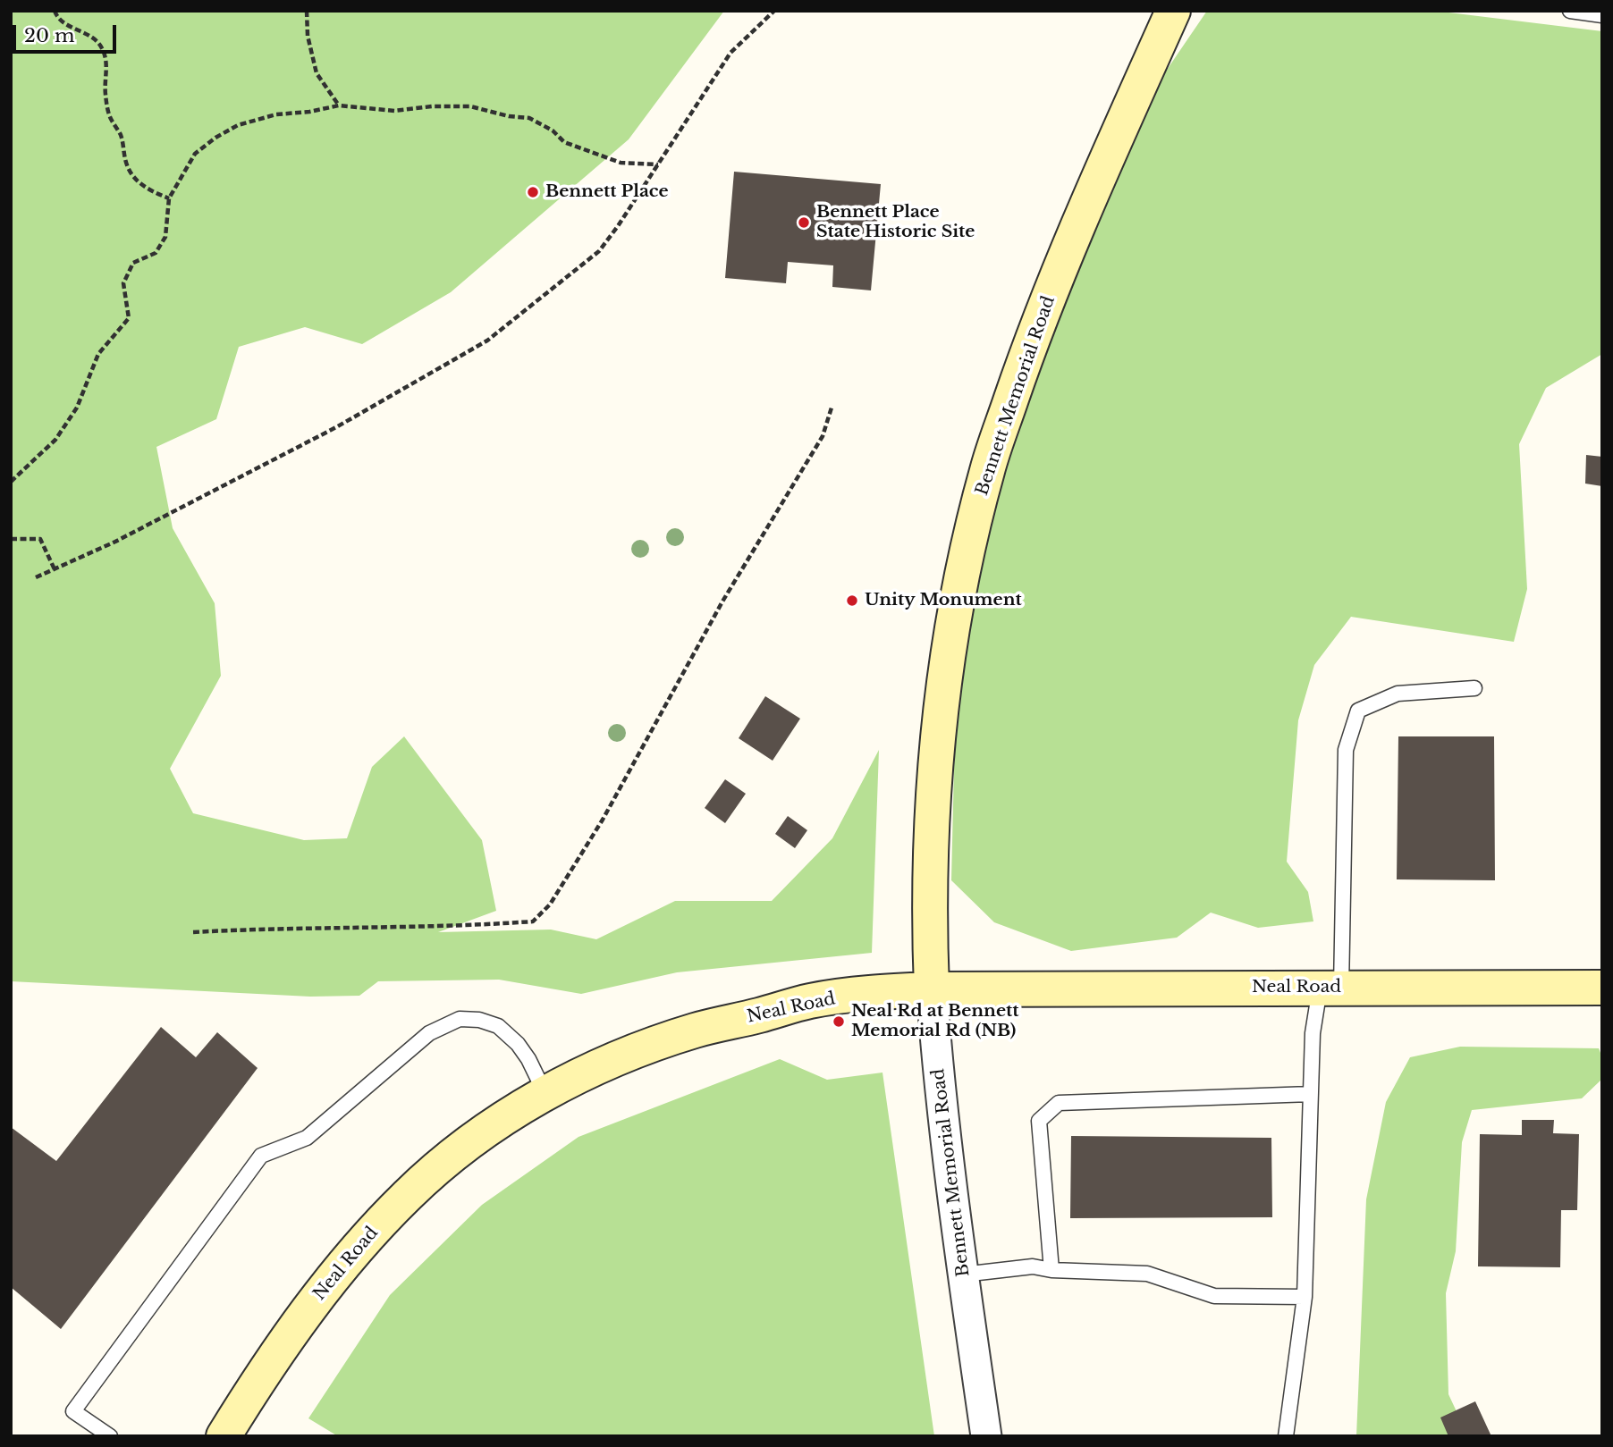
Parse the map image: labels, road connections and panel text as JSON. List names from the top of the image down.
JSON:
{
  "streets": {
    "street": ["Bennett Memorial Road", "Neal Road"]
  },
  "crossings": [
    ["Bennett Memorial Road", "Neal Road"]
  ],
  "places": [
    "Bennett Place",
    "Bennett Place State Historic Site",
    "Unity Monument",
    "Neal Rd at Bennett Memorial Rd (NB)"
  ],
  "scale_bar": "20 m"
}
